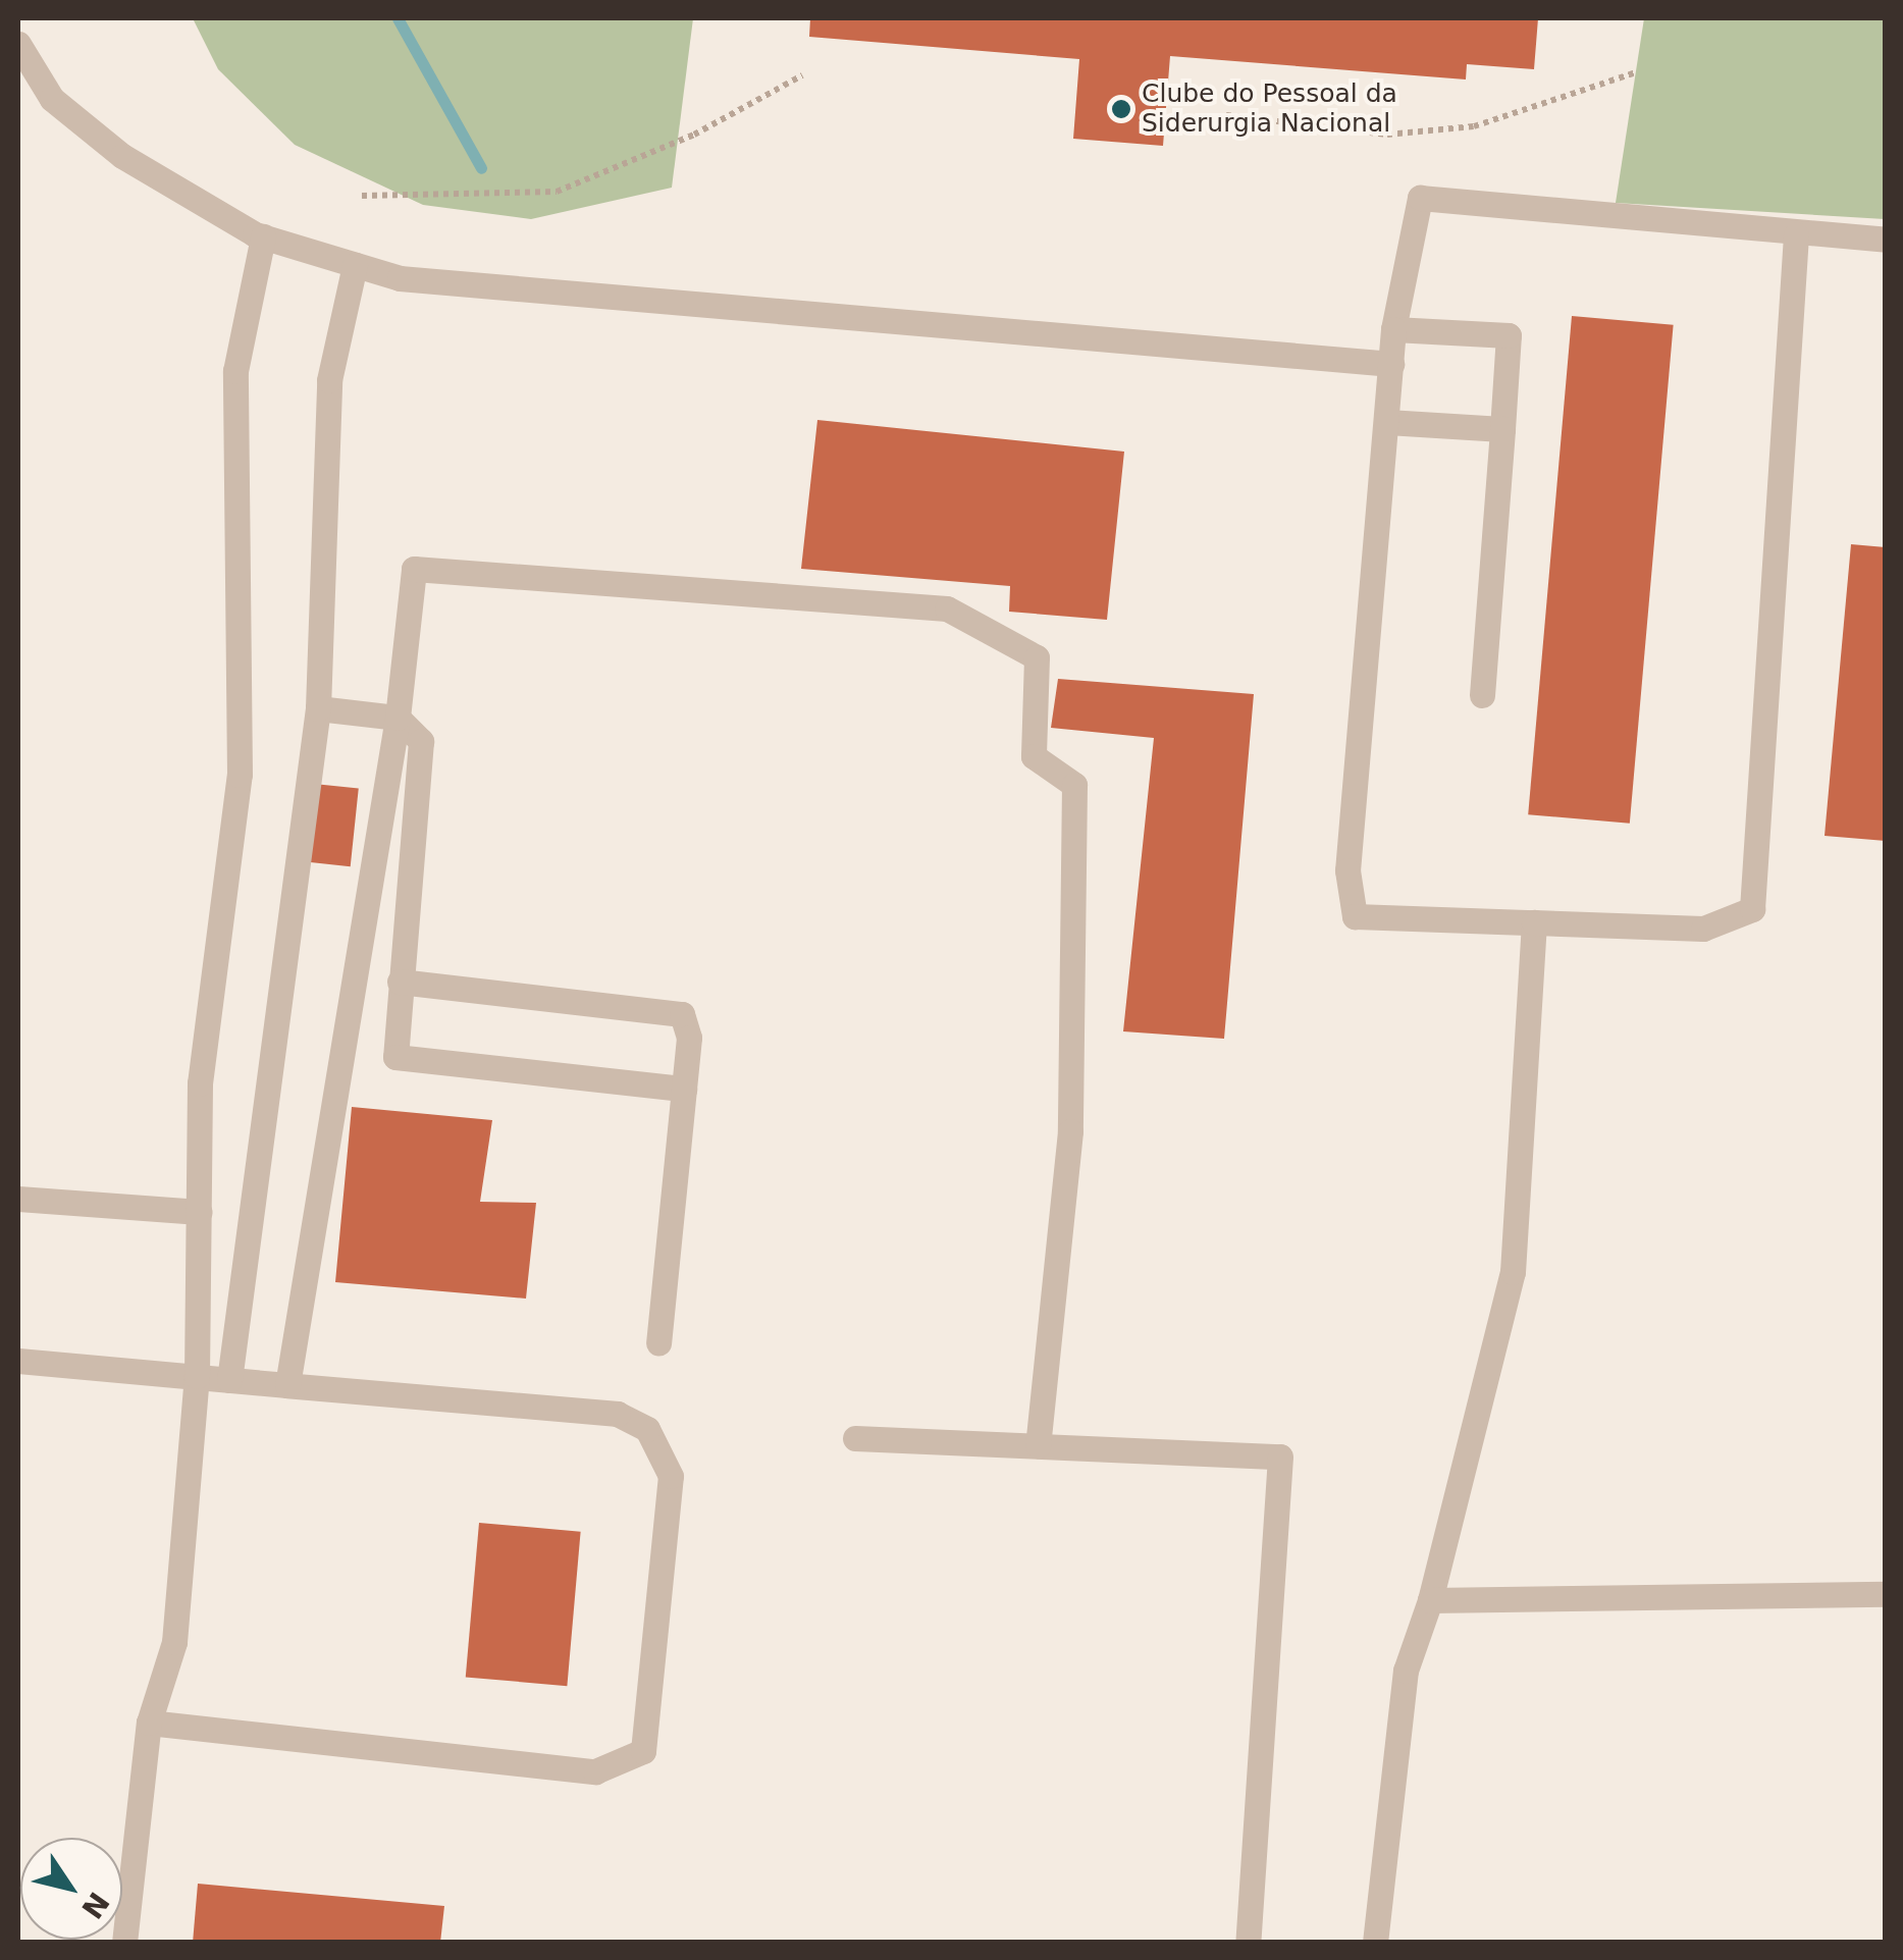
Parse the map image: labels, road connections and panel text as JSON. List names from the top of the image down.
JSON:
{
  "places": ["Clube do Pessoal da Siderurgia Nacional"],
  "north": "bottom right"
}
